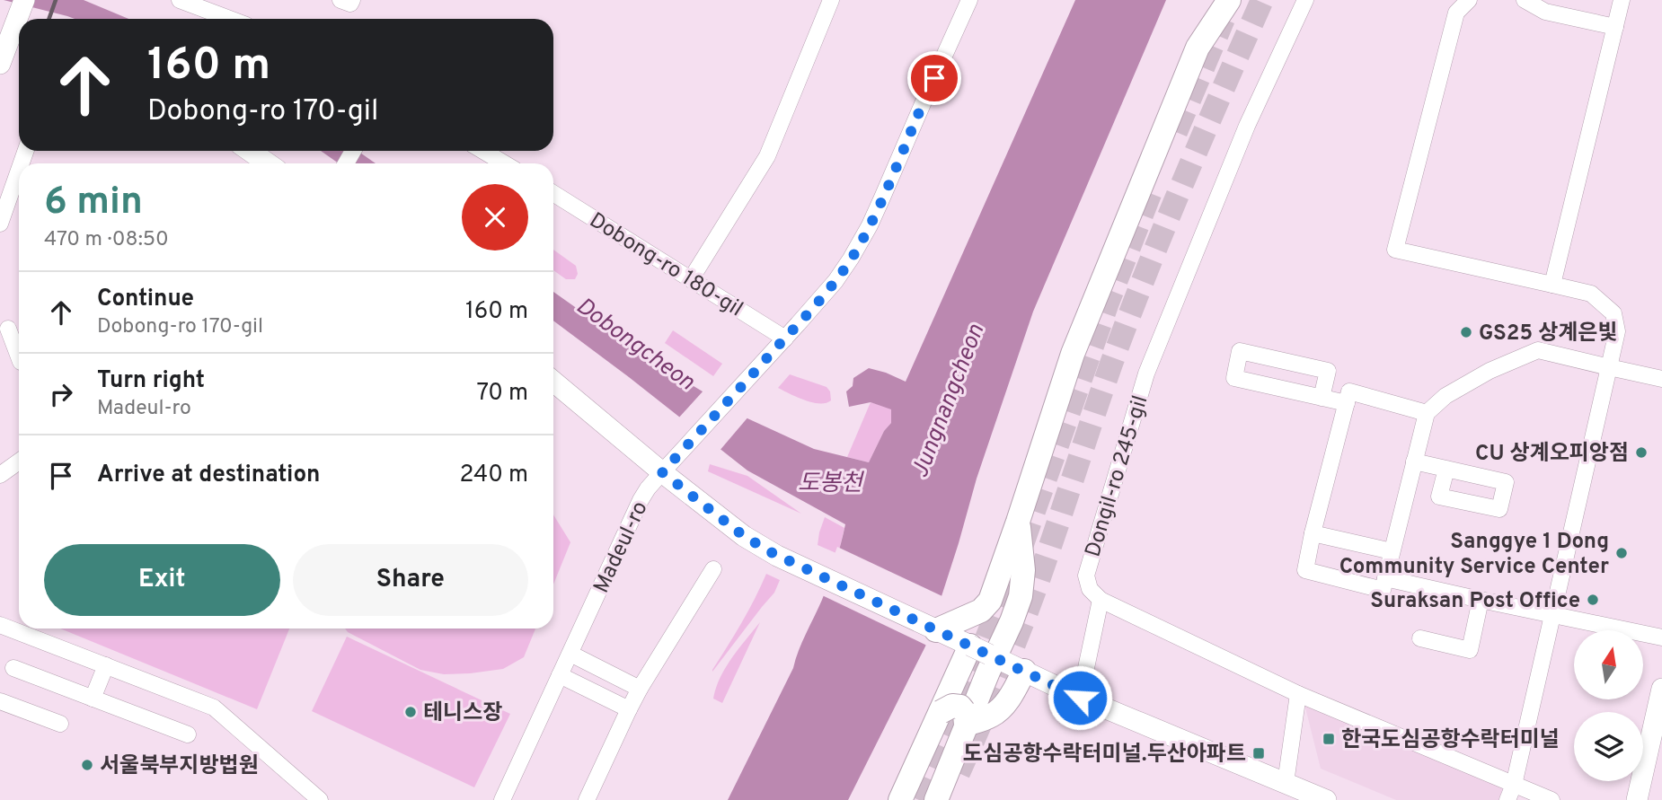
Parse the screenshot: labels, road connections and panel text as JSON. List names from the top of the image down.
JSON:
{
  "streets": {
    "street": ["Dobong-ro 180-gil", "Dongil-ro 245-gil", "Madeul-ro"]
  },
  "crossings": [
    ["Dobong-ro 180-gil", "Madeul-ro"]
  ],
  "water": ["Dobongcheon", "Jungnangcheon", "도봉천"],
  "places": {
    "other": [
      "GS25 상계은빛",
      "CU 상계오피앙점",
      "Sanggye 1 Dong Community Service Center",
      "Suraksan Post Office",
      "테니스장",
      "서울북부지방법원"
    ],
    "transit": ["한국도심공항수락터미널", "도심공항수락터미널.두산아파트"]
  },
  "north": "top",
  "page": {
    "turn": ["160 m", "Dobong-ro 170-gil"],
    "heading": ["6 min", "470 m · 08:50"],
    "list": [
      {
        "name": "Continue",
        "note": "Dobong-ro 170-gil",
        "value": "160 m"
      },
      {
        "name": "Turn right",
        "note": "Madeul-ro",
        "value": "70 m"
      },
      {
        "name": "Arrive at destination",
        "value": "240 m"
      }
    ],
    "buttons": ["Exit", "Share"]
  }
}
